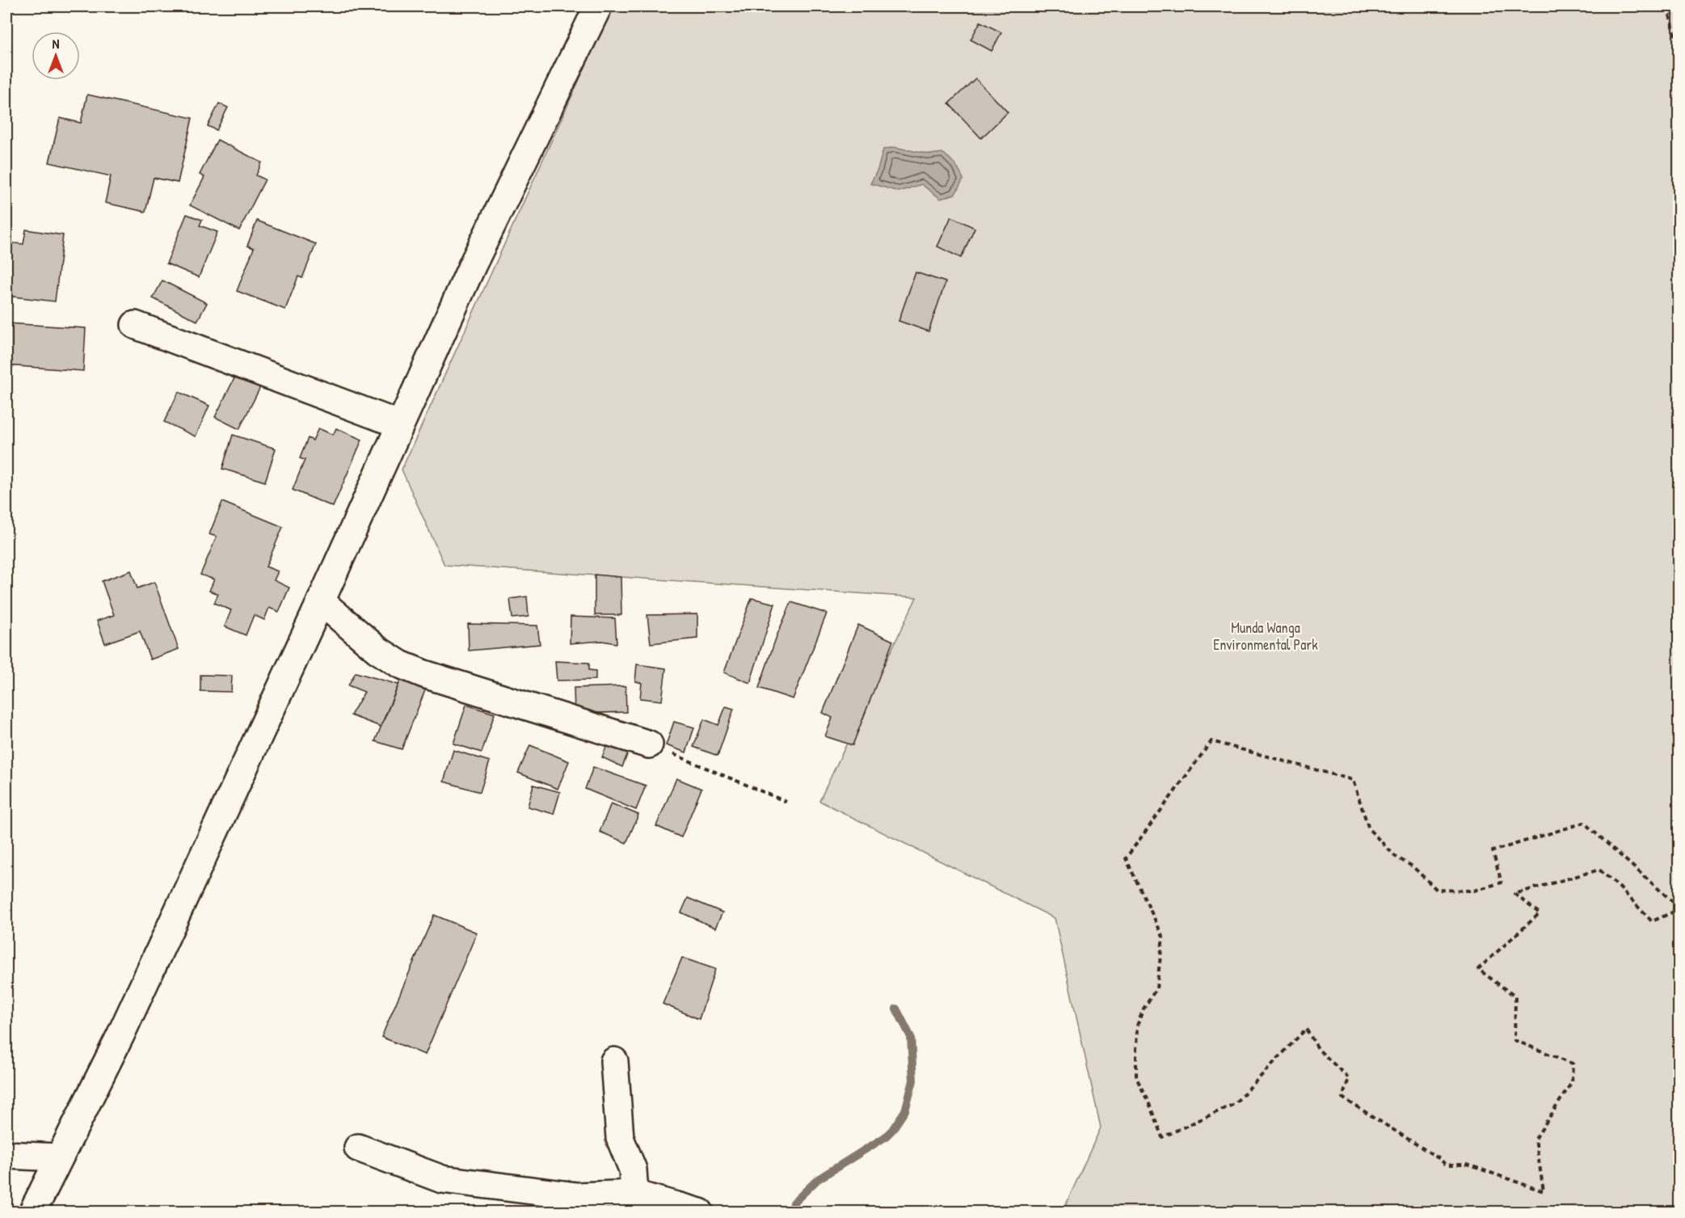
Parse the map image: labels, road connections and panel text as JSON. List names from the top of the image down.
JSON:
{
  "parks": ["Munda Wanga Environmental Park"],
  "north": "top"
}
